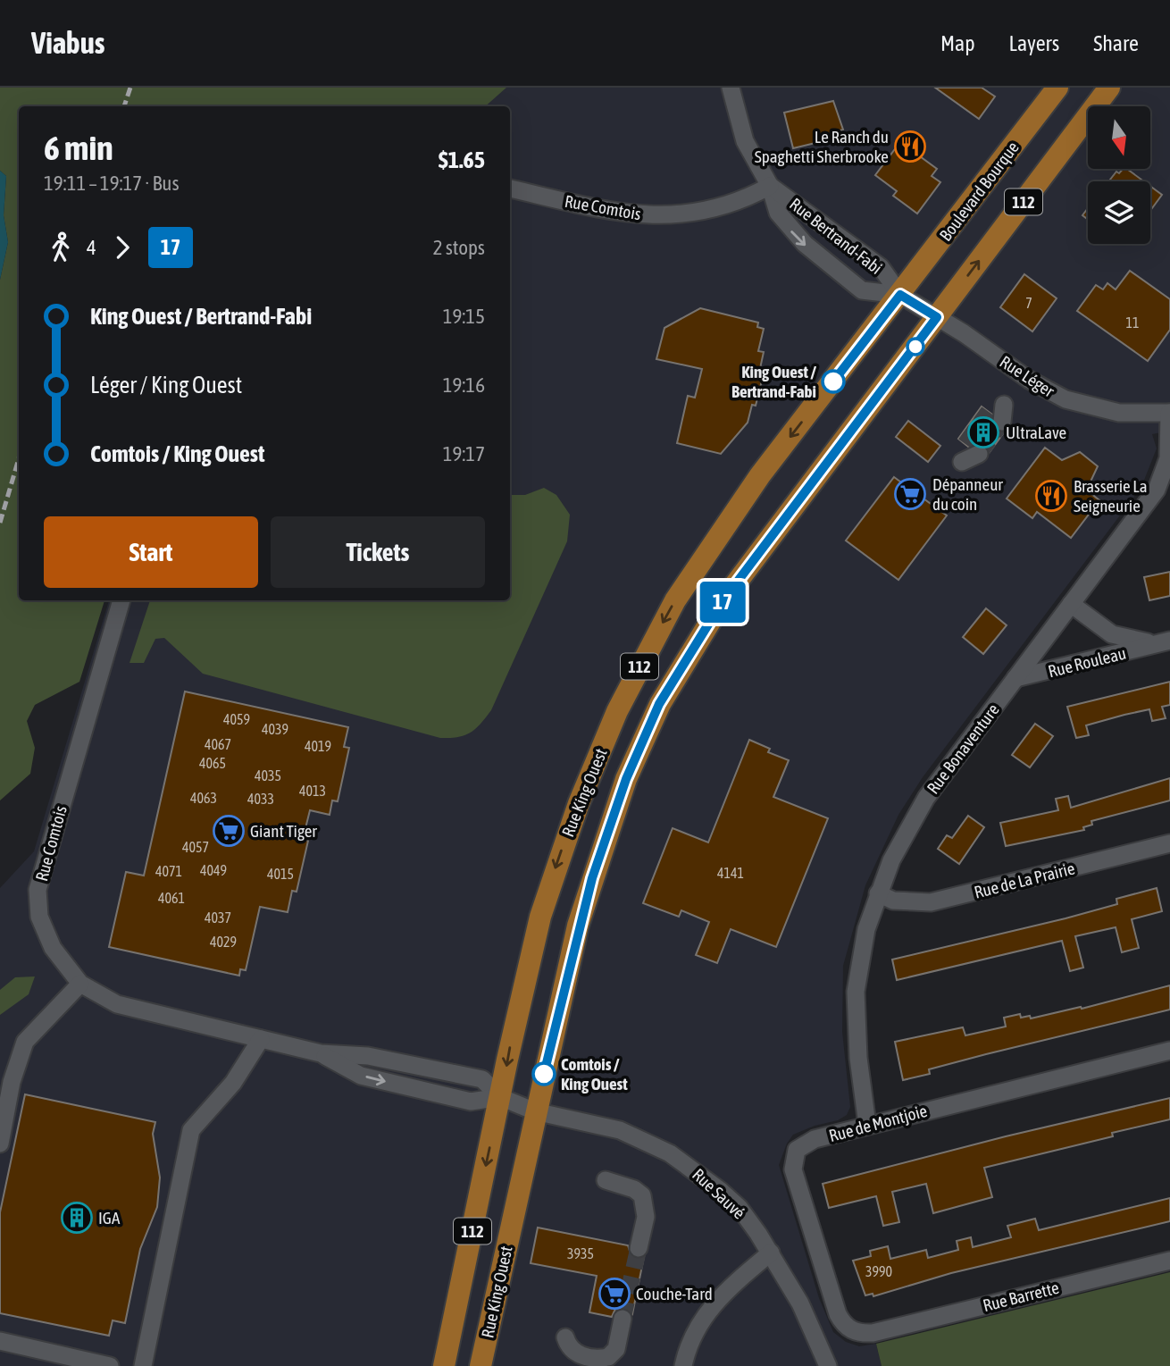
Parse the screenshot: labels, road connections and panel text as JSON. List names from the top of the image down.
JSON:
{
  "streets": {
    "main road": ["Boulevard Bourque", "112", "Rue King Ouest"],
    "street": [
      "Rue Comtois",
      "Rue Bertrand-Fabi",
      "Rue Léger",
      "Rue Rouleau",
      "Rue Bonaventure",
      "Rue de La Prairie",
      "Rue de Montjoie",
      "Rue Sauvé",
      "Rue Barrette"
    ]
  },
  "crossings": [
    ["Boulevard Bourque", "Rue Bertrand-Fabi"],
    ["Boulevard Bourque", "Rue Léger"],
    ["Boulevard Bourque", "Rue King Ouest"],
    ["112", "Rue Léger"],
    ["112", "Rue King Ouest"],
    ["Rue Comtois", "Rue Bertrand-Fabi"],
    ["Rue Comtois", "Rue King Ouest"],
    ["Rue Comtois", "Rue Sauvé"],
    ["Rue Bertrand-Fabi", "Rue Léger"],
    ["Rue Bertrand-Fabi", "Rue King Ouest"],
    ["Rue Léger", "Rue Bonaventure"],
    ["Rue Léger", "Rue King Ouest"],
    ["Rue Rouleau", "Rue Bonaventure"],
    ["Rue Bonaventure", "Rue de La Prairie"],
    ["Rue Bonaventure", "Rue de Montjoie"],
    ["Rue King Ouest", "Rue Sauvé"],
    ["Rue de Montjoie", "Rue Barrette"]
  ],
  "places": {
    "restaurant": ["Le Ranch du Spaghetti Sherbrooke", "Brasserie La Seigneurie"],
    "other": ["King Ouest / Bertrand-Fabi", "Comtois / King Ouest"],
    "building": ["UltraLave", "IGA"],
    "supermarket": ["Dépanneur du coin", "Giant Tiger", "Couche-Tard"]
  },
  "lines": ["bus line 17"],
  "house_numbers": [
    "7",
    "11",
    "4059",
    "4039",
    "4067",
    "4019",
    "4065",
    "4035",
    "4013",
    "4063",
    "4033",
    "4057",
    "4049",
    "4071",
    "4141",
    "4015",
    "4061",
    "4037",
    "4029",
    "3935",
    "3990"
  ],
  "north": "bottom",
  "page": {
    "header": "Viabus",
    "nav": ["Map", "Layers", "Share"],
    "on_map": "17",
    "heading": ["6 min", "19:11 – 19:17 · Bus", "$1.65"],
    "legs": ["4", "17", "2 stops"],
    "list": [
      {
        "name": "King Ouest / Bertrand-Fabi",
        "value": "19:15"
      },
      {
        "name": "Léger / King Ouest",
        "value": "19:16"
      },
      {
        "name": "Comtois / King Ouest",
        "value": "19:17"
      }
    ],
    "buttons": ["Start", "Tickets"]
  }
}
